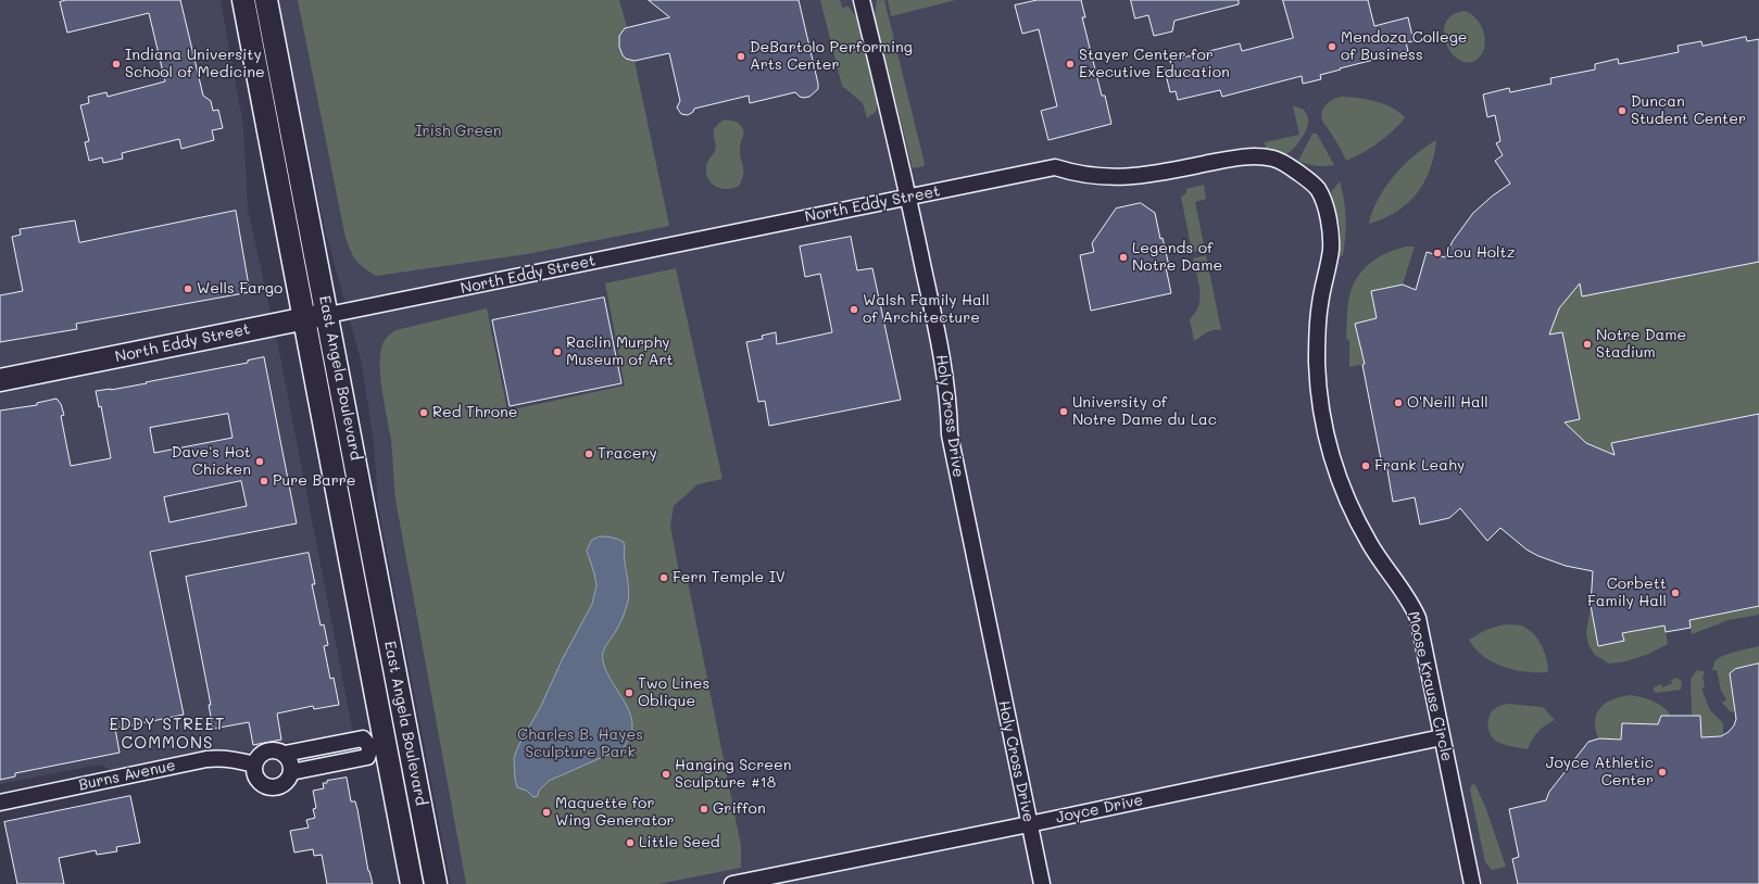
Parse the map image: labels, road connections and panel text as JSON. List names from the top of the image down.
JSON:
{
  "streets": {
    "main road": ["North Eddy Street", "East Angela Boulevard"],
    "street": [
      "Holy Cross Drive",
      "Moose Krause Circle",
      "Burns Avenue",
      "Joyce Drive"
    ]
  },
  "crossings": [
    ["North Eddy Street", "East Angela Boulevard"],
    ["North Eddy Street", "Holy Cross Drive"],
    ["North Eddy Street", "Moose Krause Circle"],
    ["Holy Cross Drive", "Joyce Drive"],
    ["Moose Krause Circle", "Joyce Drive"]
  ],
  "districts": ["EDDY STREET COMMONS"],
  "parks": ["Irish Green", "Charles B. Hayes Sculpture Park"],
  "places": [
    "Mendoza College of Business",
    "DeBartolo Performing Arts Center",
    "Indiana University School of Medicine",
    "Stayer Center for Executive Education",
    "Duncan Student Center",
    "Lou Holtz",
    "Legends of Notre Dame",
    "Wells Fargo",
    "Walsh Family Hall of Architecture",
    "Notre Dame Stadium",
    "Raclin Murphy Museum of Art",
    "O'Neill Hall",
    "University of Notre Dame du Lac",
    "Red Throne",
    "Tracery",
    "Dave's Hot Chicken",
    "Frank Leahy",
    "Pure Barre",
    "Fern Temple IV",
    "Corbett Family Hall",
    "Two Lines Oblique",
    "Joyce Athletic Center",
    "Hanging Screen Sculpture #18",
    "Griffon",
    "Maquette for Wing Generator",
    "Little Seed"
  ]
}
